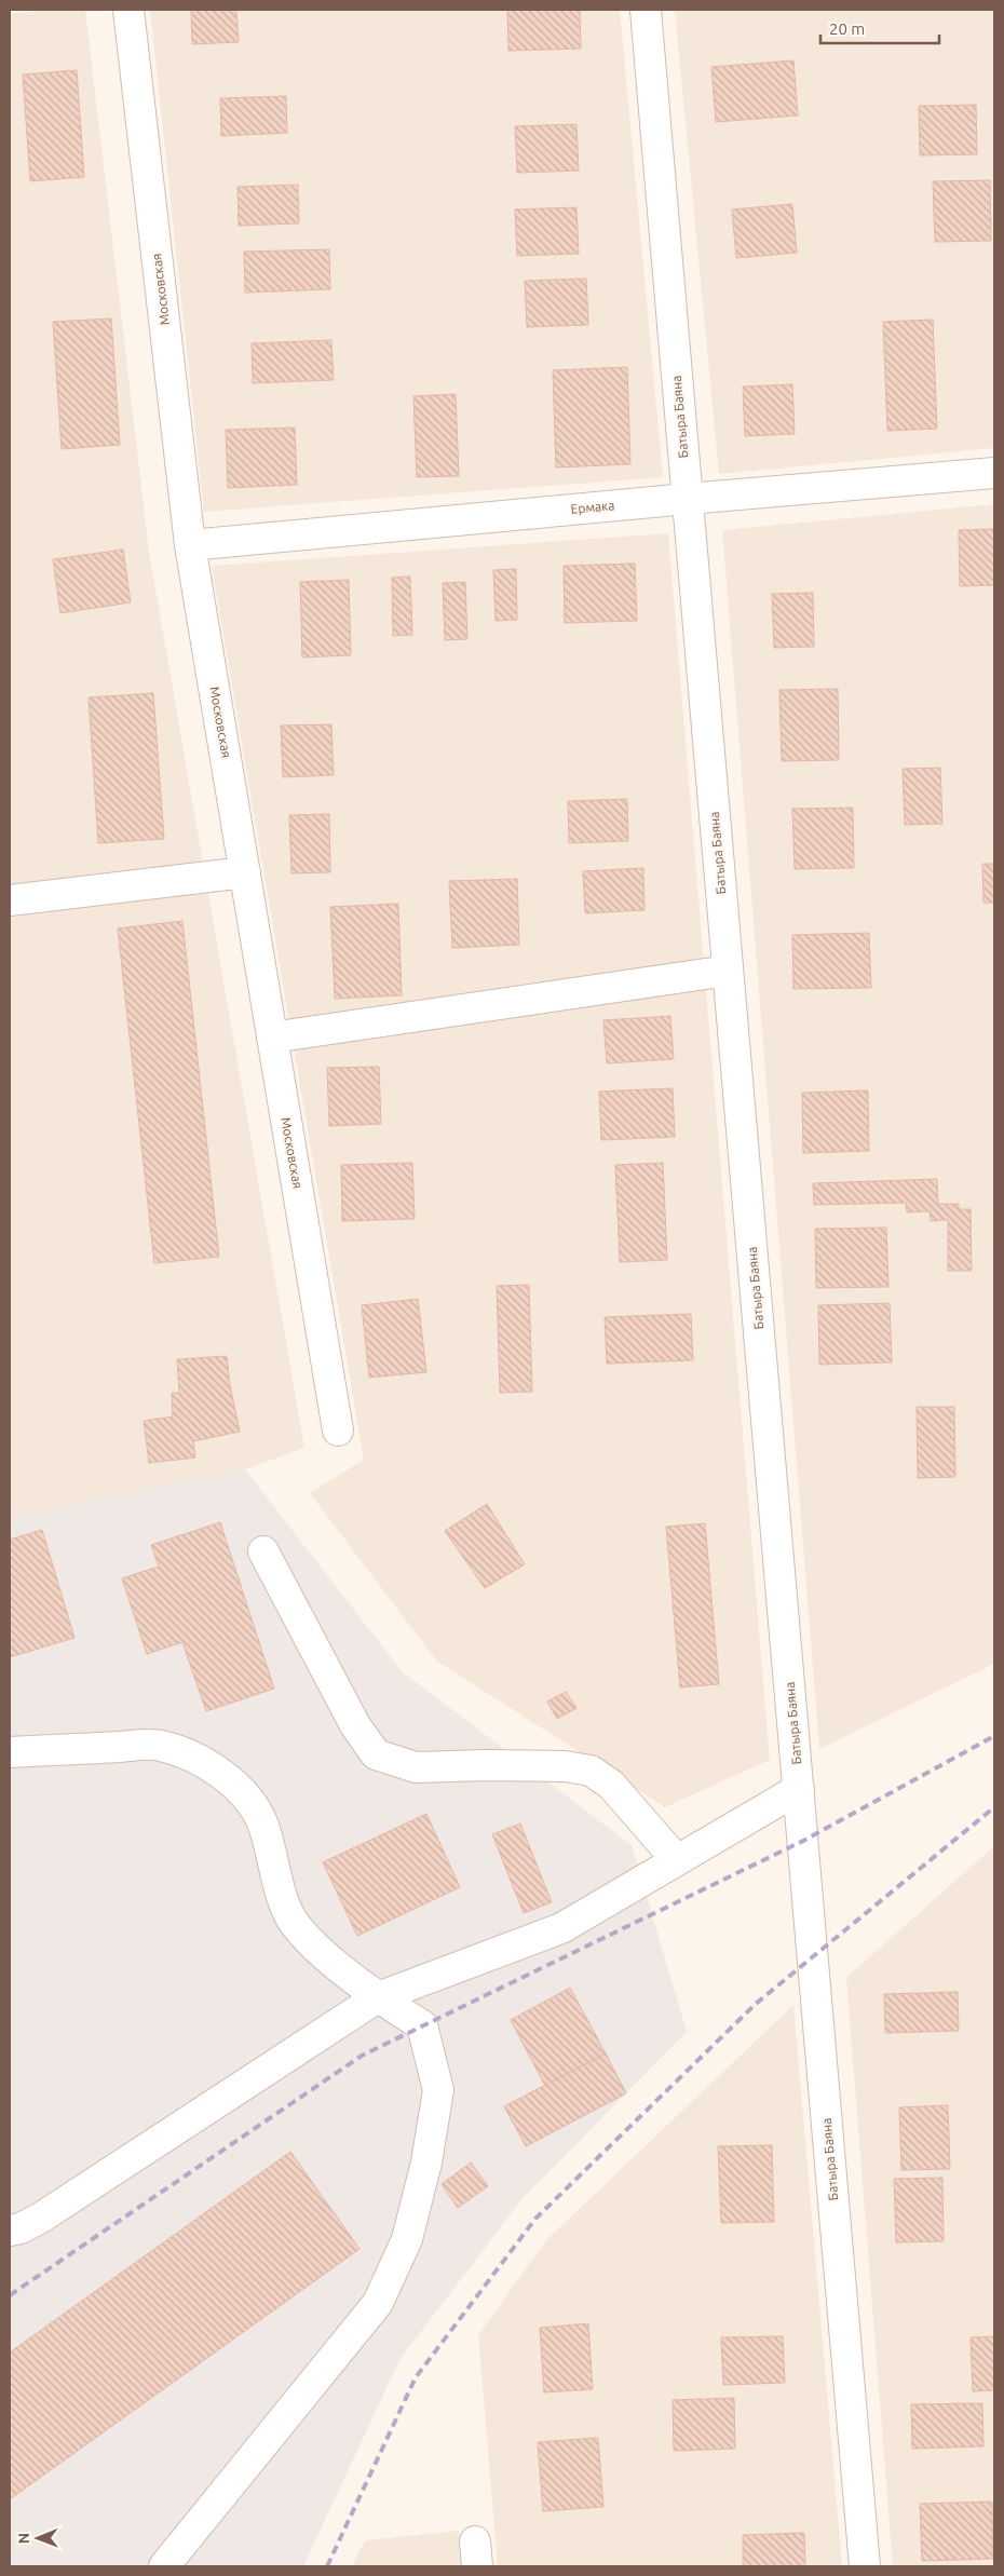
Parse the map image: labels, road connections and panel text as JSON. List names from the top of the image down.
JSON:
{
  "streets": {
    "street": ["Московская", "Батыра Баяна", "Ермака"]
  },
  "crossings": [
    ["Московская", "Ермака"],
    ["Батыра Баяна", "Ермака"]
  ],
  "scale_bar": "20 m",
  "north": "left"
}
